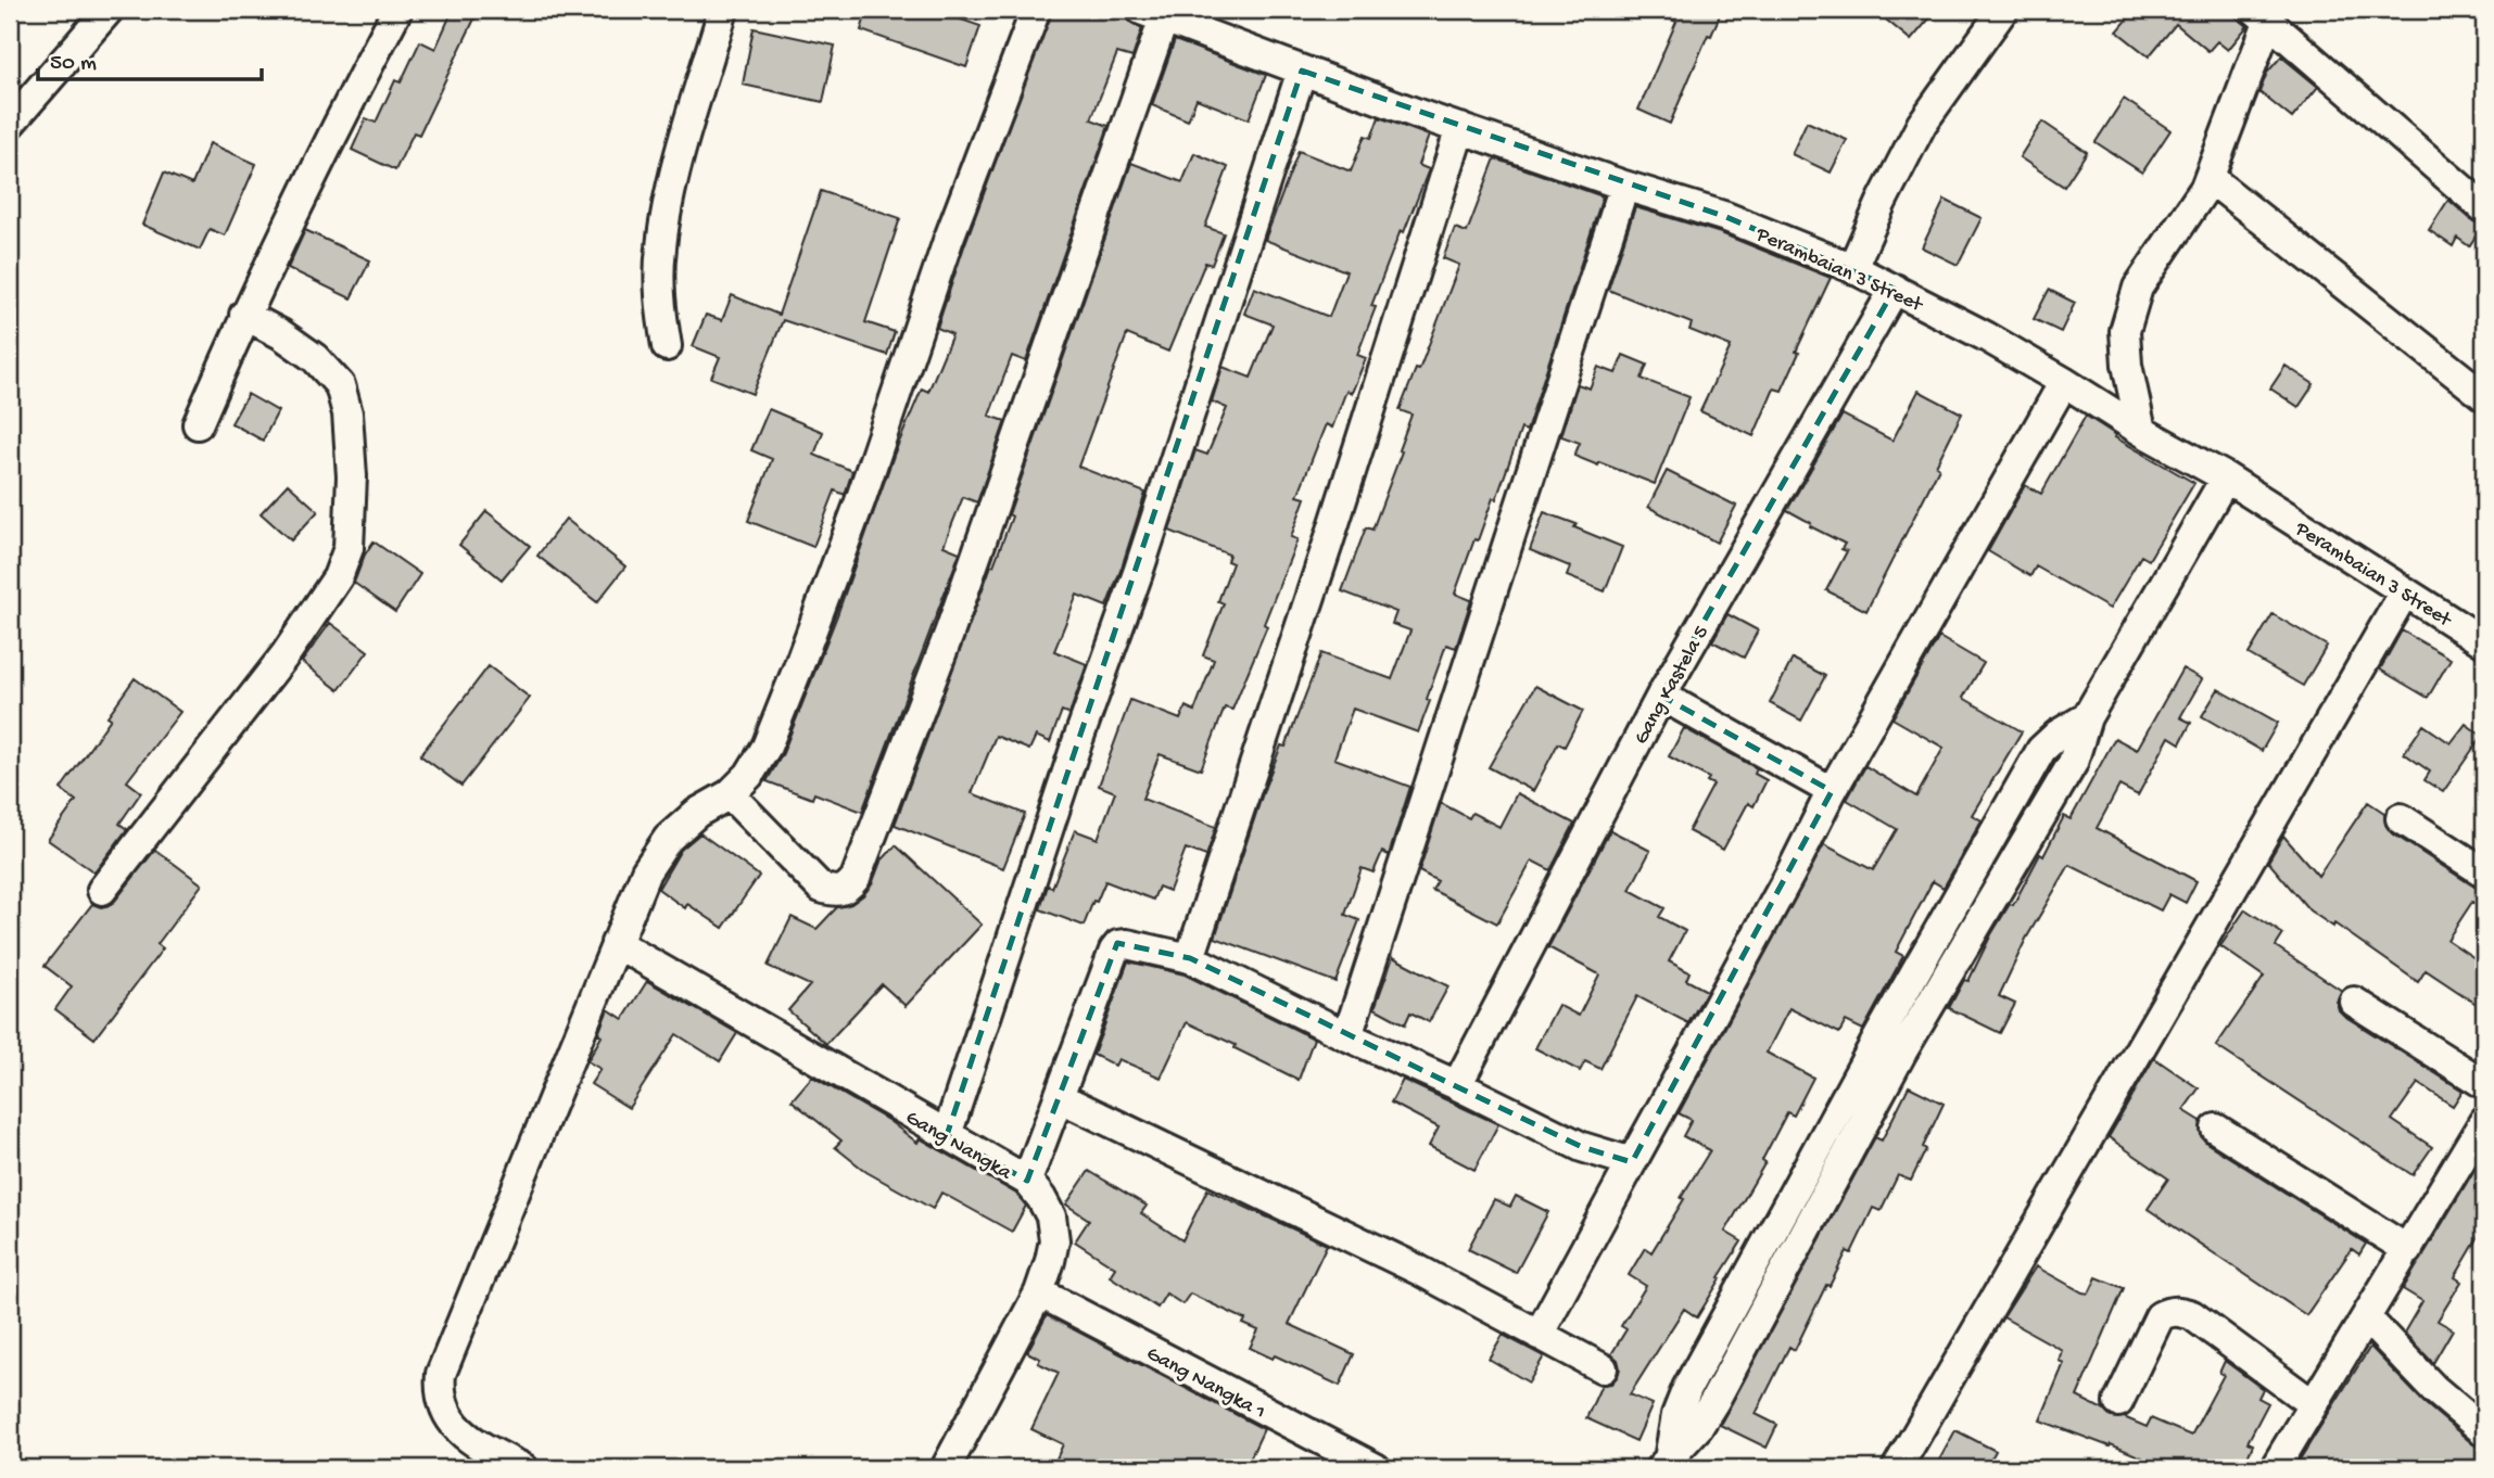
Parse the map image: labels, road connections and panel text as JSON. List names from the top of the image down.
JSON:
{
  "streets": {
    "street": [
      "Perambaian 3 Street",
      "Gang Kastela 5",
      "Gang Nangka",
      "Gang Nangka 1"
    ]
  },
  "crossings": [
    ["Perambaian 3 Street", "Gang Kastela 5"],
    ["Gang Nangka", "Gang Nangka 1"]
  ],
  "scale_bar": "50 m"
}
